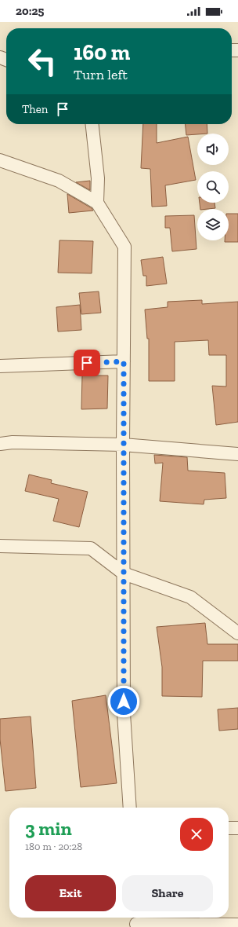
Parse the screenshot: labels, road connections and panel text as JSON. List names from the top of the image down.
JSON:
{
  "page": {
    "status": "20:25",
    "turn": ["160 m", "Turn left"],
    "then": "Then",
    "heading": ["3 min", "180 m · 20:28"],
    "buttons": ["Exit", "Share"]
  }
}
